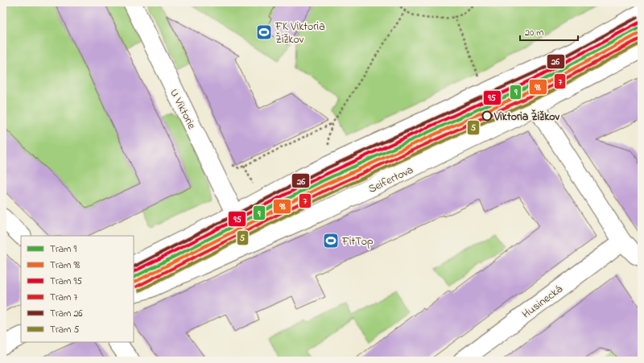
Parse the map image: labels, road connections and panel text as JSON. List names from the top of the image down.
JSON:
{
  "streets": {
    "street": ["U Viktorie", "Seifertova", "Husinecká"]
  },
  "places": {
    "sports": ["FK Viktoria Žižkov", "FitTop"],
    "other": ["Viktoria Žižkov"]
  },
  "lines": [
    "tram line 26",
    "tram line 95",
    "tram line 9",
    "tram line 98",
    "tram line 7",
    "tram line 5"
  ],
  "legend": [
    "Tram 9",
    "Tram 98",
    "Tram 95",
    "Tram 7",
    "Tram 26",
    "Tram 5"
  ],
  "scale_bar": "20 m"
}
